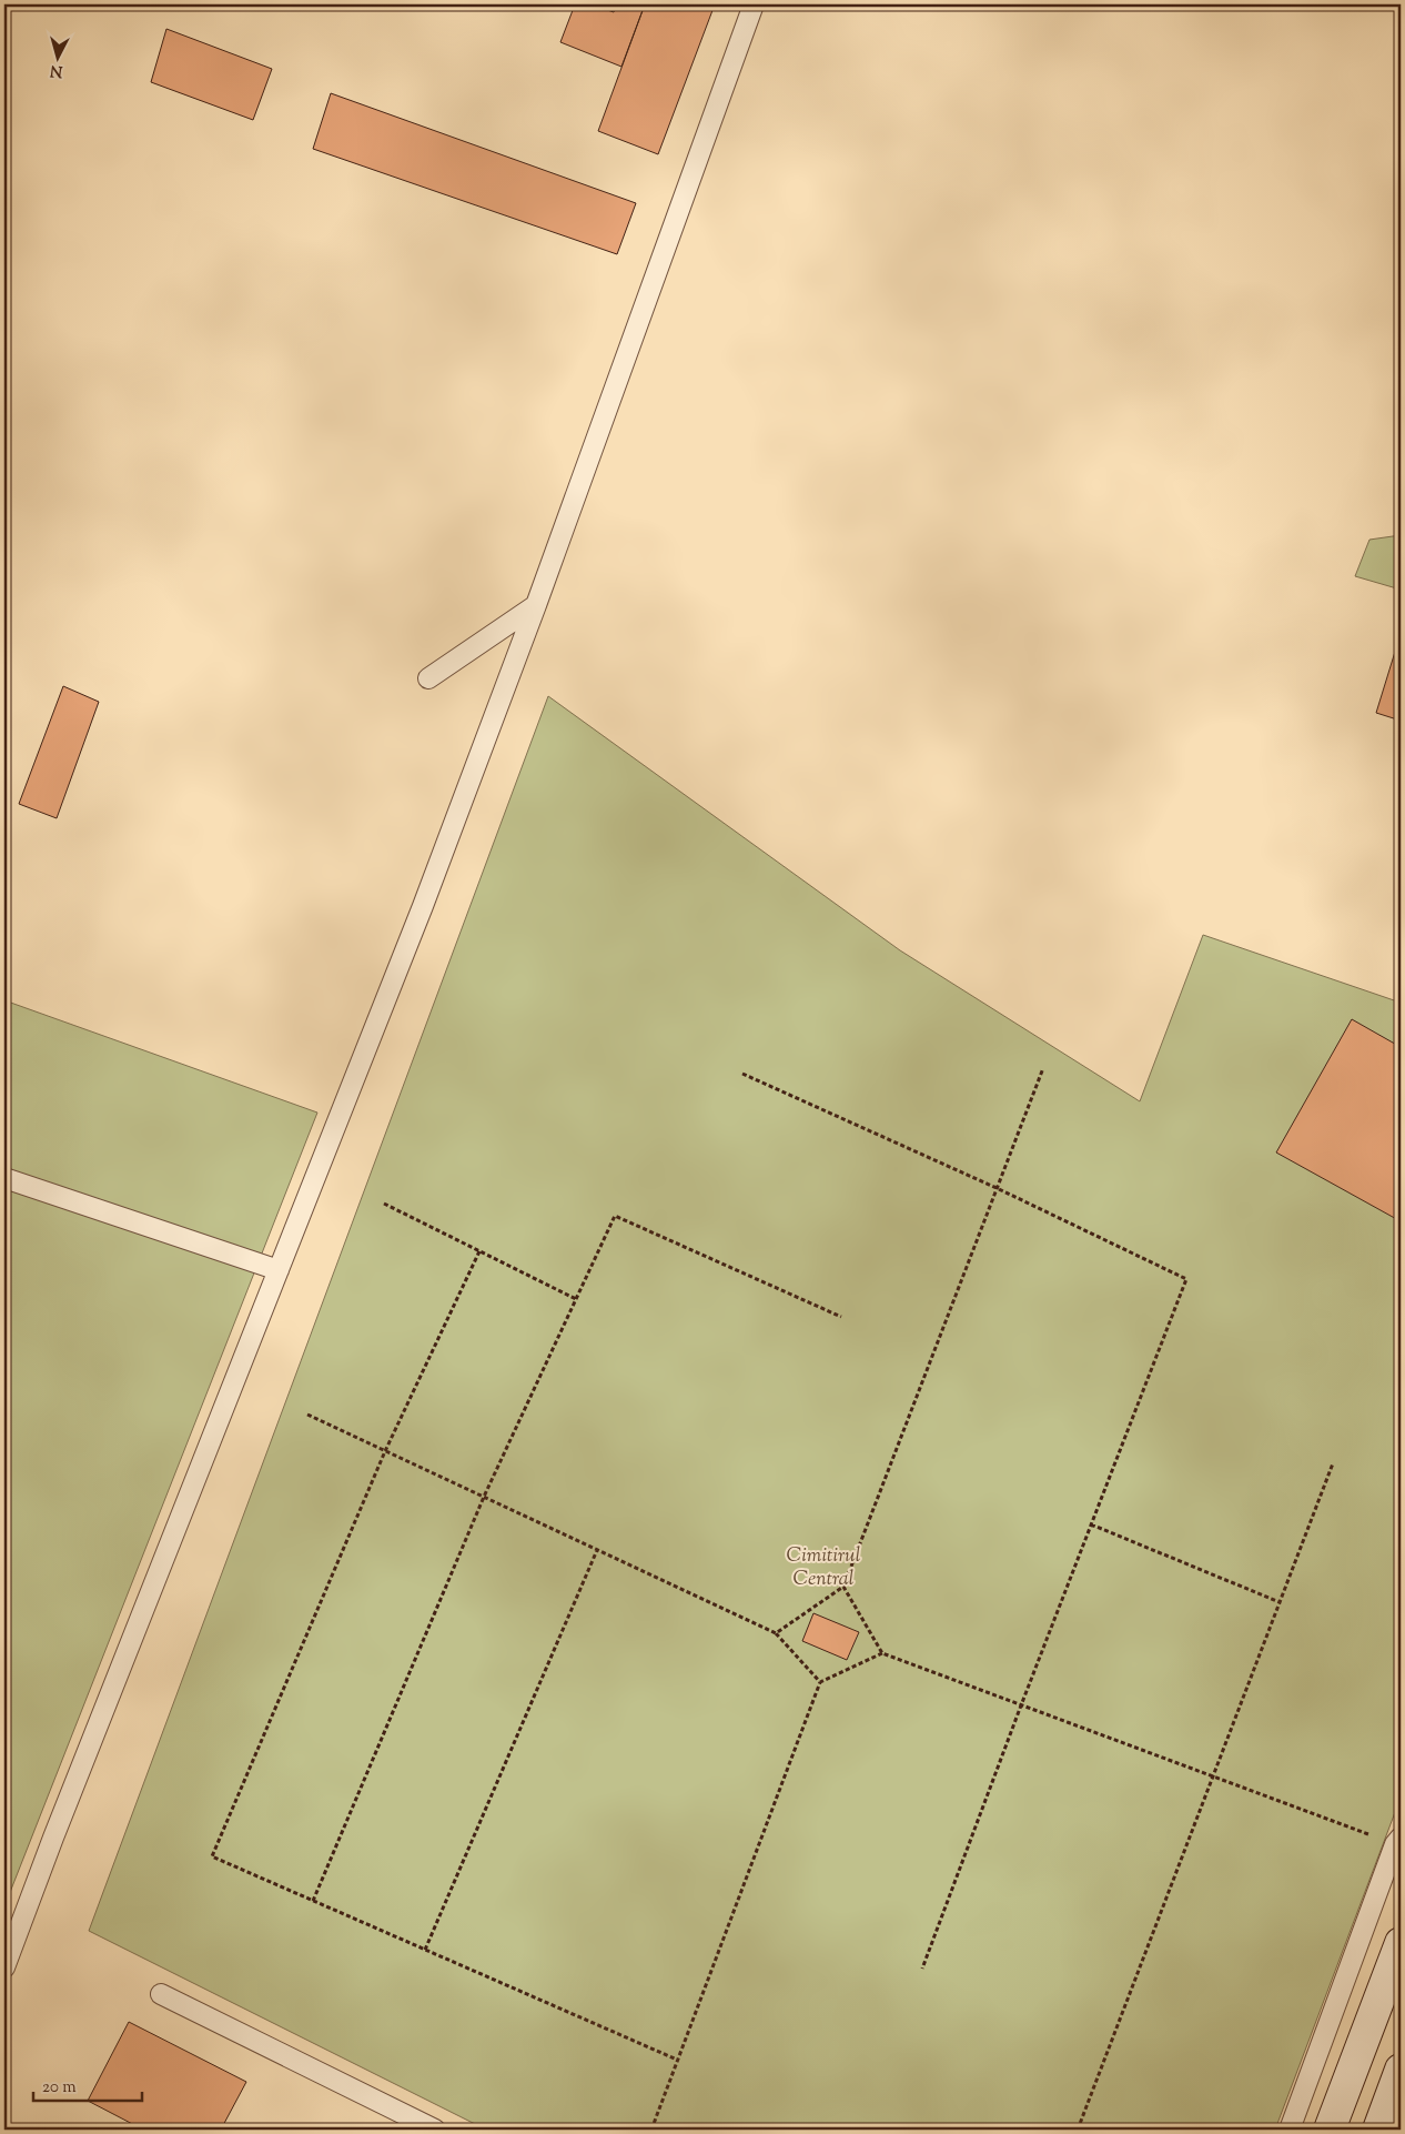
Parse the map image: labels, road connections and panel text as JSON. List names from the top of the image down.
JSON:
{
  "parks": ["Cimitirul Central"],
  "scale_bar": "20 m",
  "north": "bottom"
}
